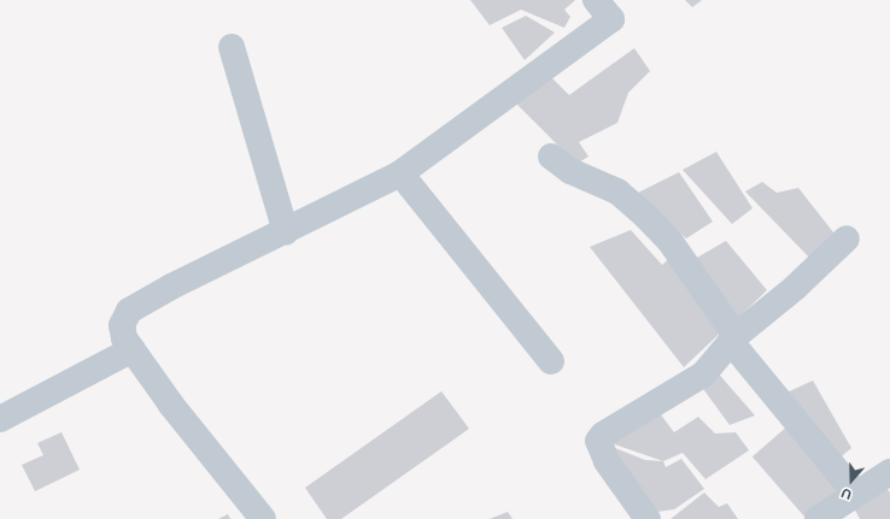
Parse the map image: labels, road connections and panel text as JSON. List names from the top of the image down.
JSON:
{
  "north": "bottom"
}
